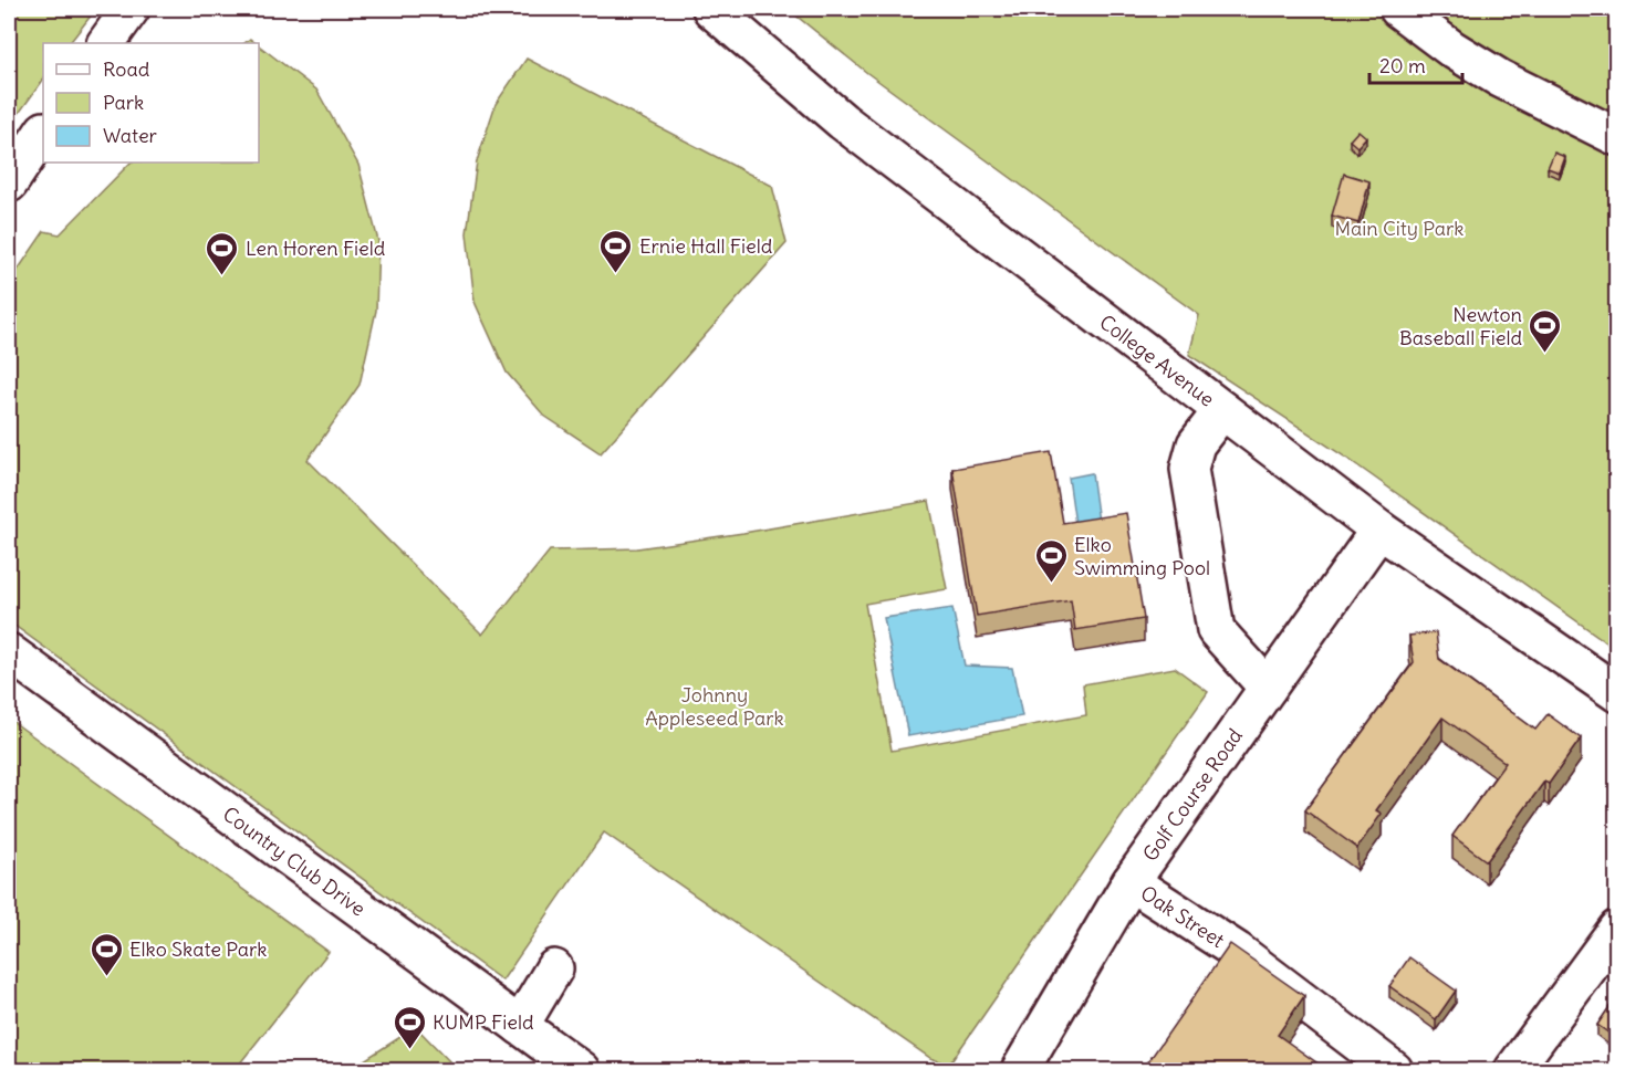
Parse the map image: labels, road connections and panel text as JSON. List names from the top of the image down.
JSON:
{
  "streets": {
    "street": [
      "College Avenue",
      "Golf Course Road",
      "Country Club Drive",
      "Oak Street"
    ]
  },
  "crossings": [
    ["College Avenue", "Golf Course Road"],
    ["Golf Course Road", "Oak Street"]
  ],
  "parks": ["Main City Park", "Johnny Appleseed Park"],
  "places": {
    "sports": [
      "Ernie Hall Field",
      "Len Horen Field",
      "Newton Baseball Field",
      "Elko Swimming Pool",
      "Elko Skate Park",
      "KUMP Field"
    ]
  },
  "legend": ["Road", "Park", "Water"],
  "scale_bar": "20 m"
}
